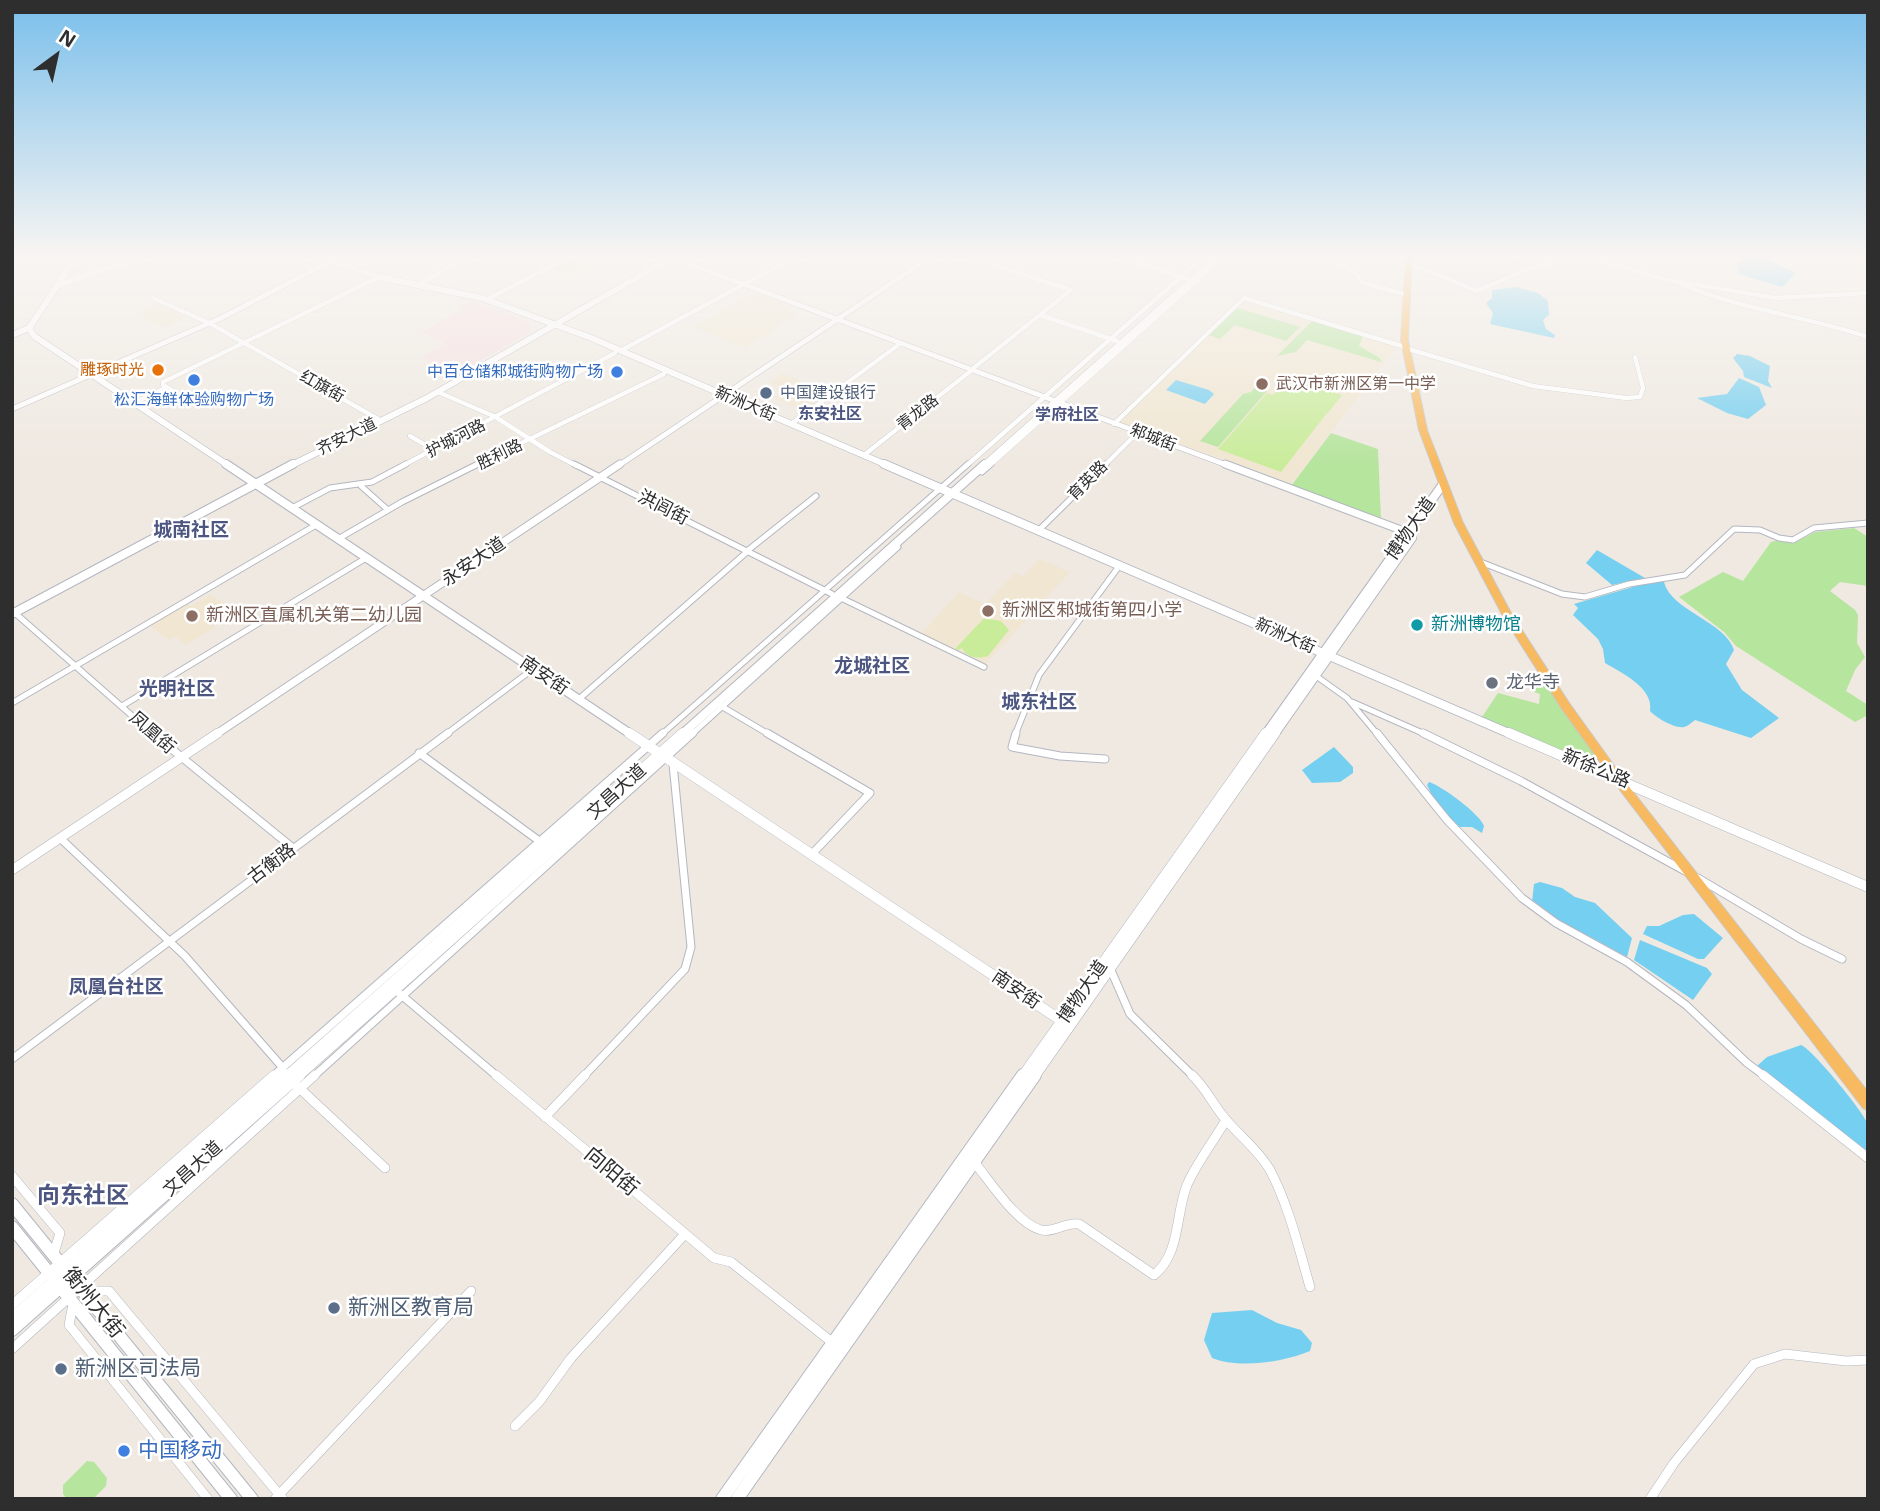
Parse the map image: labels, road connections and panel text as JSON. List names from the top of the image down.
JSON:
{
  "streets": {
    "main road": [
      "新洲大街",
      "齐安大道",
      "博物大道",
      "南安街",
      "新徐公路",
      "文昌大道",
      "衡州大街"
    ],
    "street": [
      "红旗街",
      "青龙路",
      "邾城街",
      "护城河路",
      "胜利路",
      "育英路",
      "洪闾街",
      "永安大道",
      "凤凰街",
      "古衡路",
      "向阳街"
    ]
  },
  "crossings": [
    ["红旗街", "齐安大道"],
    ["新洲大街", "青龙路"],
    ["新洲大街", "护城河路"],
    ["新洲大街", "胜利路"],
    ["新洲大街", "育英路"],
    ["新洲大街", "博物大道"],
    ["新洲大街", "永安大道"],
    ["新洲大街", "新徐公路"],
    ["新洲大街", "文昌大道"],
    ["青龙路", "邾城街"],
    ["齐安大道", "洪闾街"],
    ["齐安大道", "南安街"],
    ["齐安大道", "凤凰街"],
    ["邾城街", "育英路"],
    ["邾城街", "博物大道"],
    ["邾城街", "文昌大道"],
    ["护城河路", "洪闾街"],
    ["护城河路", "南安街"],
    ["胜利路", "洪闾街"],
    ["胜利路", "南安街"],
    ["洪闾街", "永安大道"],
    ["洪闾街", "文昌大道"],
    ["博物大道", "南安街"],
    ["博物大道", "新徐公路"],
    ["博物大道", "向阳街"],
    ["永安大道", "南安街"],
    ["永安大道", "凤凰街"],
    ["南安街", "文昌大道"],
    ["南安街", "古衡路"],
    ["凤凰街", "古衡路"],
    ["文昌大道", "向阳街"],
    ["文昌大道", "衡州大街"]
  ],
  "districts": [
    "东安社区",
    "学府社区",
    "城南社区",
    "龙城社区",
    "光明社区",
    "城东社区",
    "凤凰台社区",
    "向东社区"
  ],
  "places": [
    "雕琢时光",
    "中百仓储邾城街购物广场",
    "松汇海鲜体验购物广场",
    "武汉市新洲区第一中学",
    "中国建设银行",
    "新洲区邾城街第四小学",
    "新洲区直属机关第二幼儿园",
    "新洲博物馆",
    "龙华寺",
    "新洲区教育局",
    "新洲区司法局",
    "中国移动"
  ],
  "north": "top right"
}
